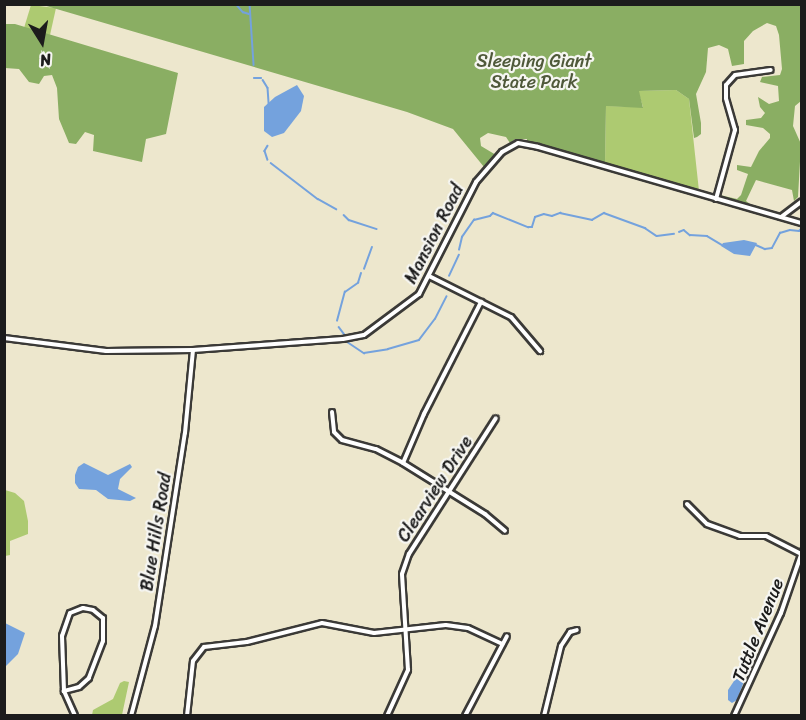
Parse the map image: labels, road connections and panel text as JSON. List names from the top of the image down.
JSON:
{
  "streets": {
    "street": [
      "Mansion Road",
      "Clearview Drive",
      "Blue Hills Road",
      "Tuttle Avenue"
    ]
  },
  "crossings": [
    ["Mansion Road", "Blue Hills Road"]
  ],
  "parks": ["Sleeping Giant State Park"],
  "north": "bottom"
}
